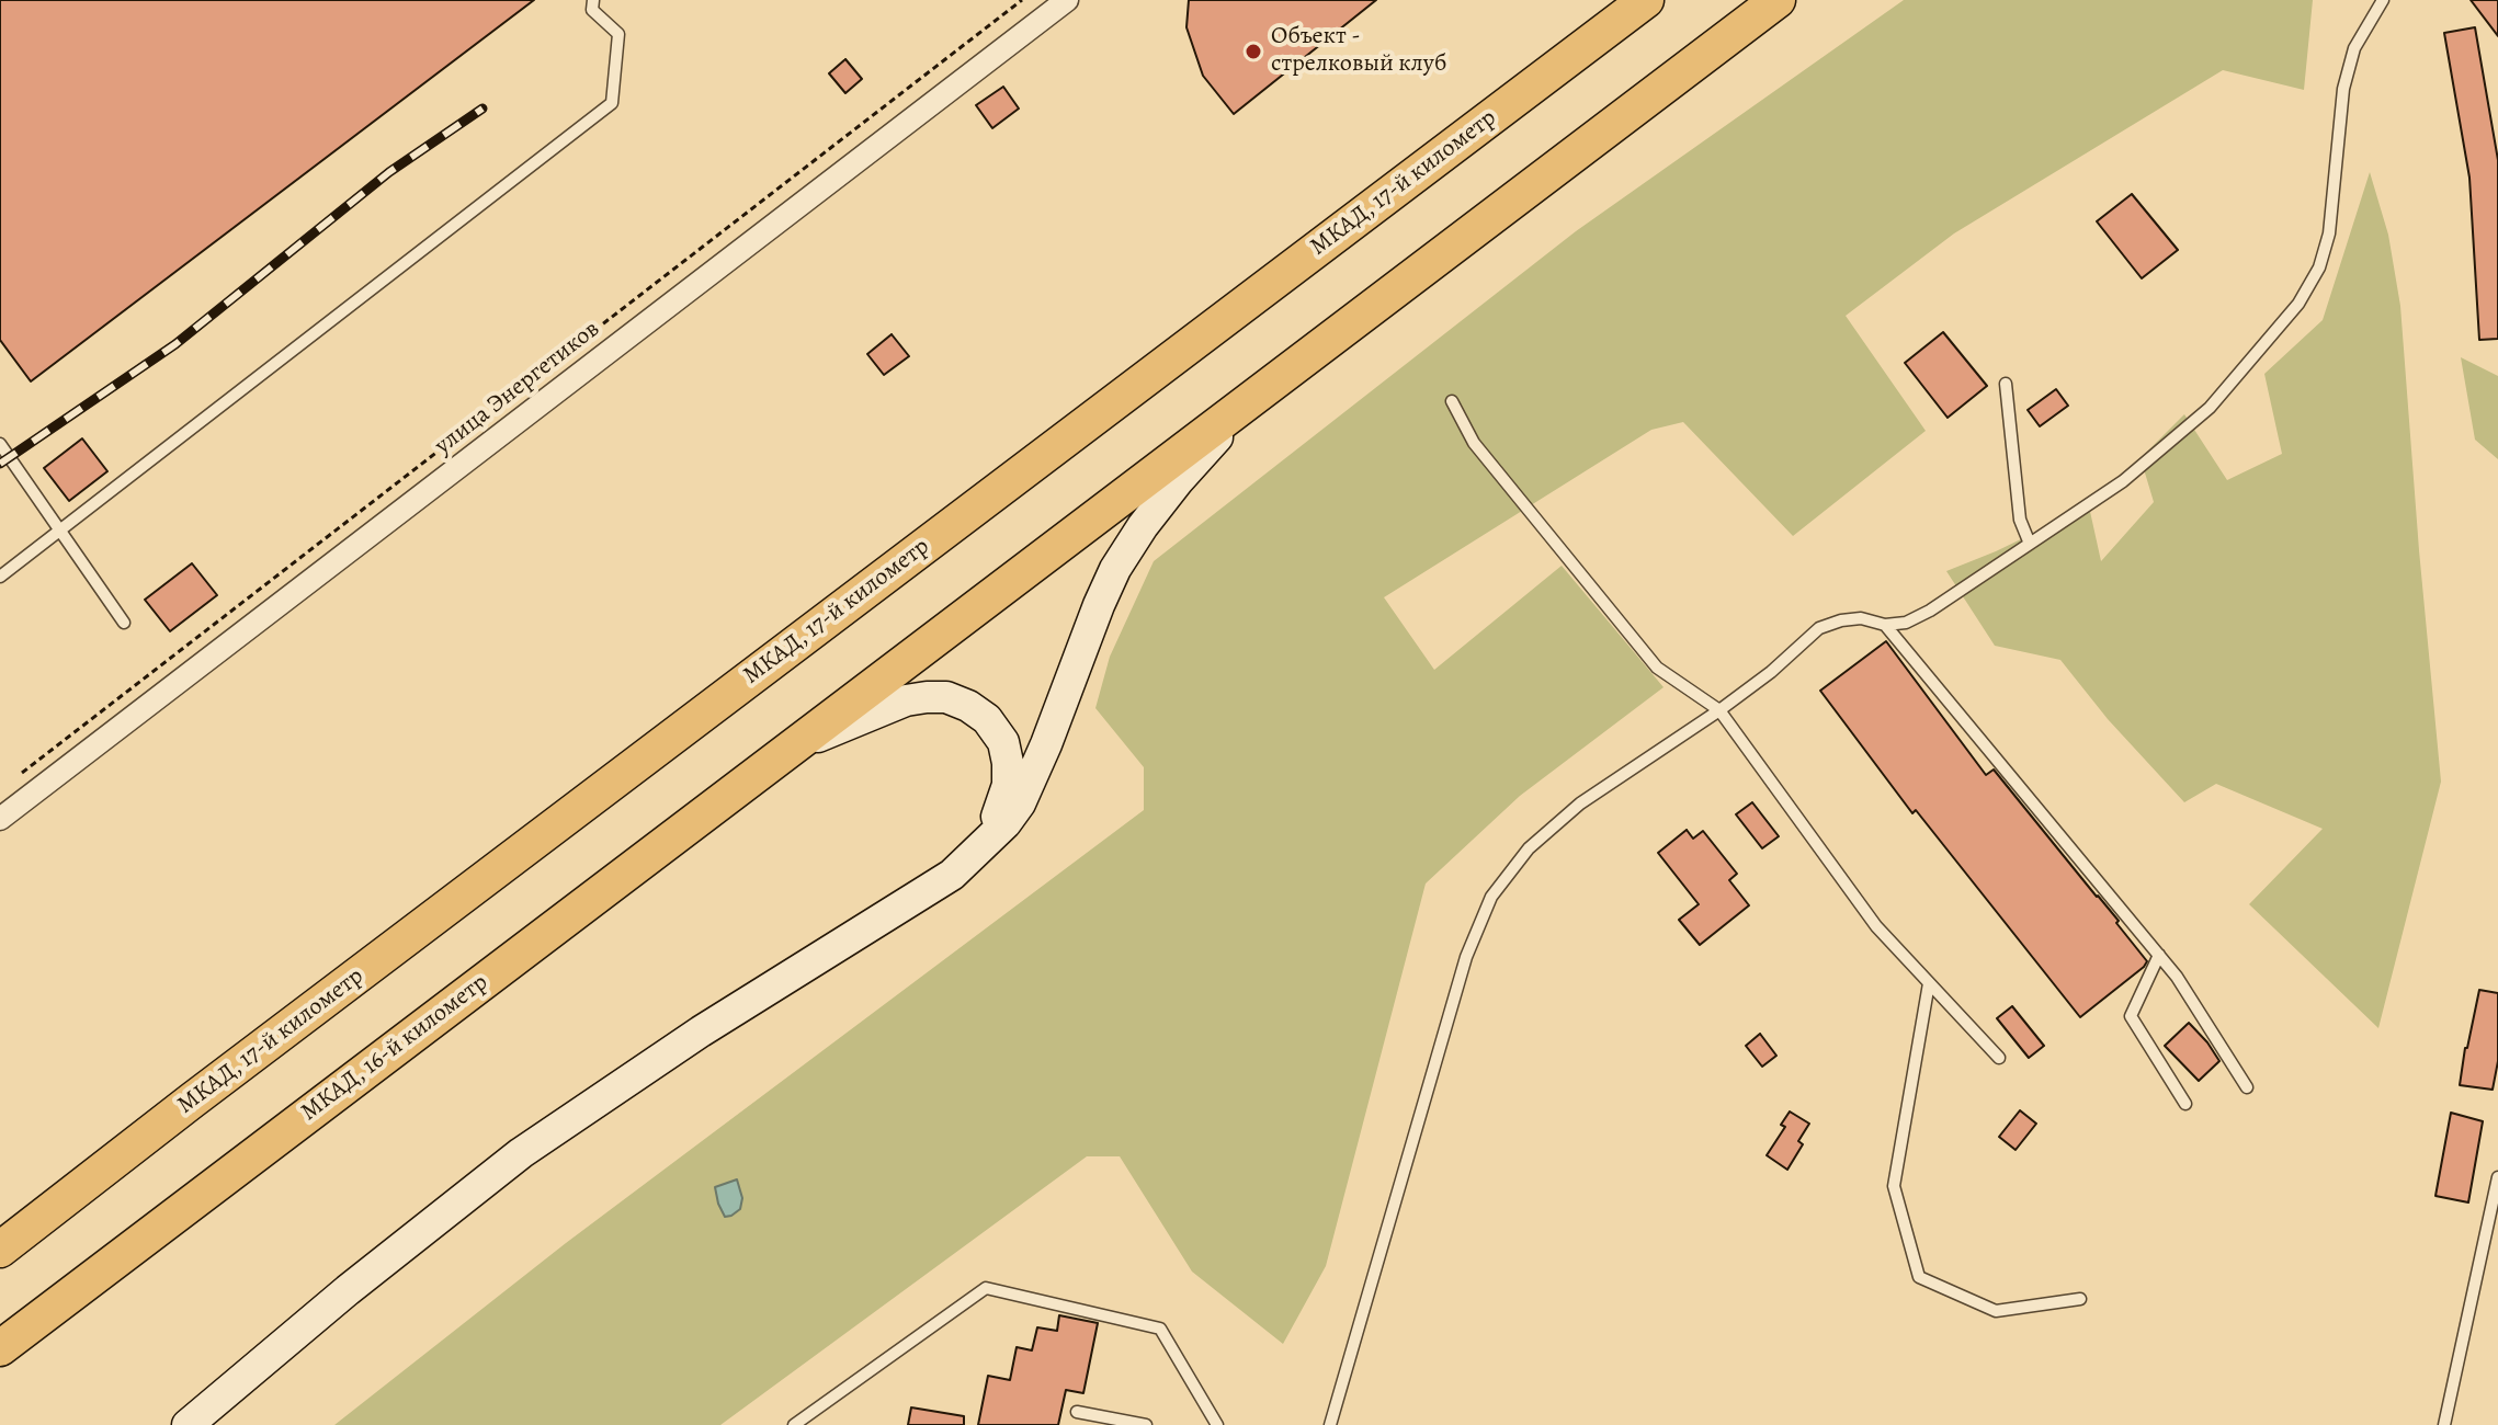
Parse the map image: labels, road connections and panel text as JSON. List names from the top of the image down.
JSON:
{
  "streets": {
    "highway": ["МКАД, 17-й километр", "МКАД, 16-й километр"],
    "street": ["улица Энергетиков"]
  },
  "places": ["Объект - стрелковый клуб"]
}
